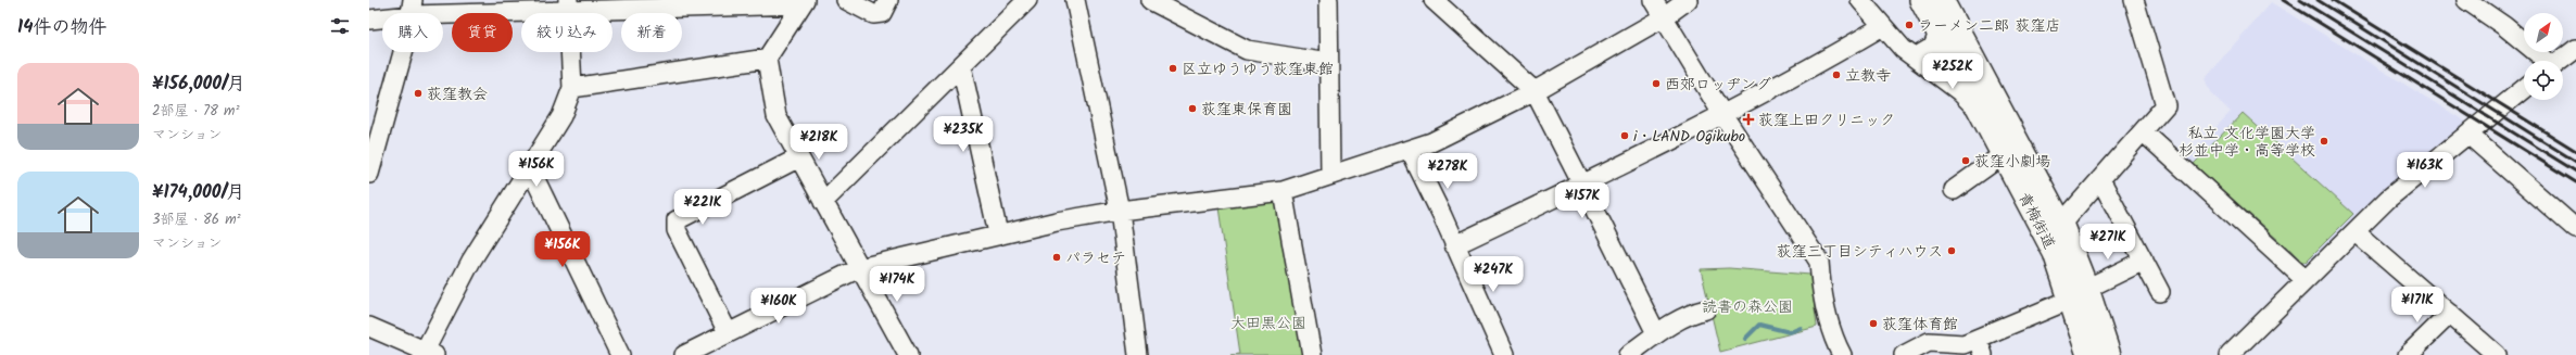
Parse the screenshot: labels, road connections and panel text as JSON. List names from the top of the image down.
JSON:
{
  "streets": {
    "main road": ["青梅街道"]
  },
  "parks": ["読書の森公園", "大田黒公園"],
  "places": {
    "other": [
      "ラーメン二郎 荻窪店",
      "区立ゆうゆう荻窪東館",
      "立教寺",
      "西郊ロッヂング",
      "荻窪教会",
      "荻窪東保育園",
      "i・LAND Ogikubo",
      "私立 文化学園大学 杉並中学・高等学校",
      "荻窪小劇場",
      "荻窪三丁目シティハウス",
      "パラセテ",
      "荻窪体育館"
    ],
    "health": ["荻窪上田クリニック"]
  },
  "north": "top right",
  "page": {
    "heading": "14件の物件",
    "chip": [
      "購入",
      "賃貸",
      "絞り込み",
      "新着"
    ],
    "list": [
      {
        "name": "¥156,000/月",
        "note": "2部屋 · 78 m² · マンション"
      },
      {
        "name": "¥174,000/月",
        "note": "3部屋 · 86 m² · マンション"
      }
    ],
    "price": [
      "¥252K",
      "¥235K",
      "¥218K",
      "¥156K",
      "¥163K",
      "¥278K",
      "¥157K",
      "¥221K",
      "¥271K",
      "¥156K",
      "¥247K",
      "¥174K",
      "¥171K",
      "¥160K"
    ]
  }
}
